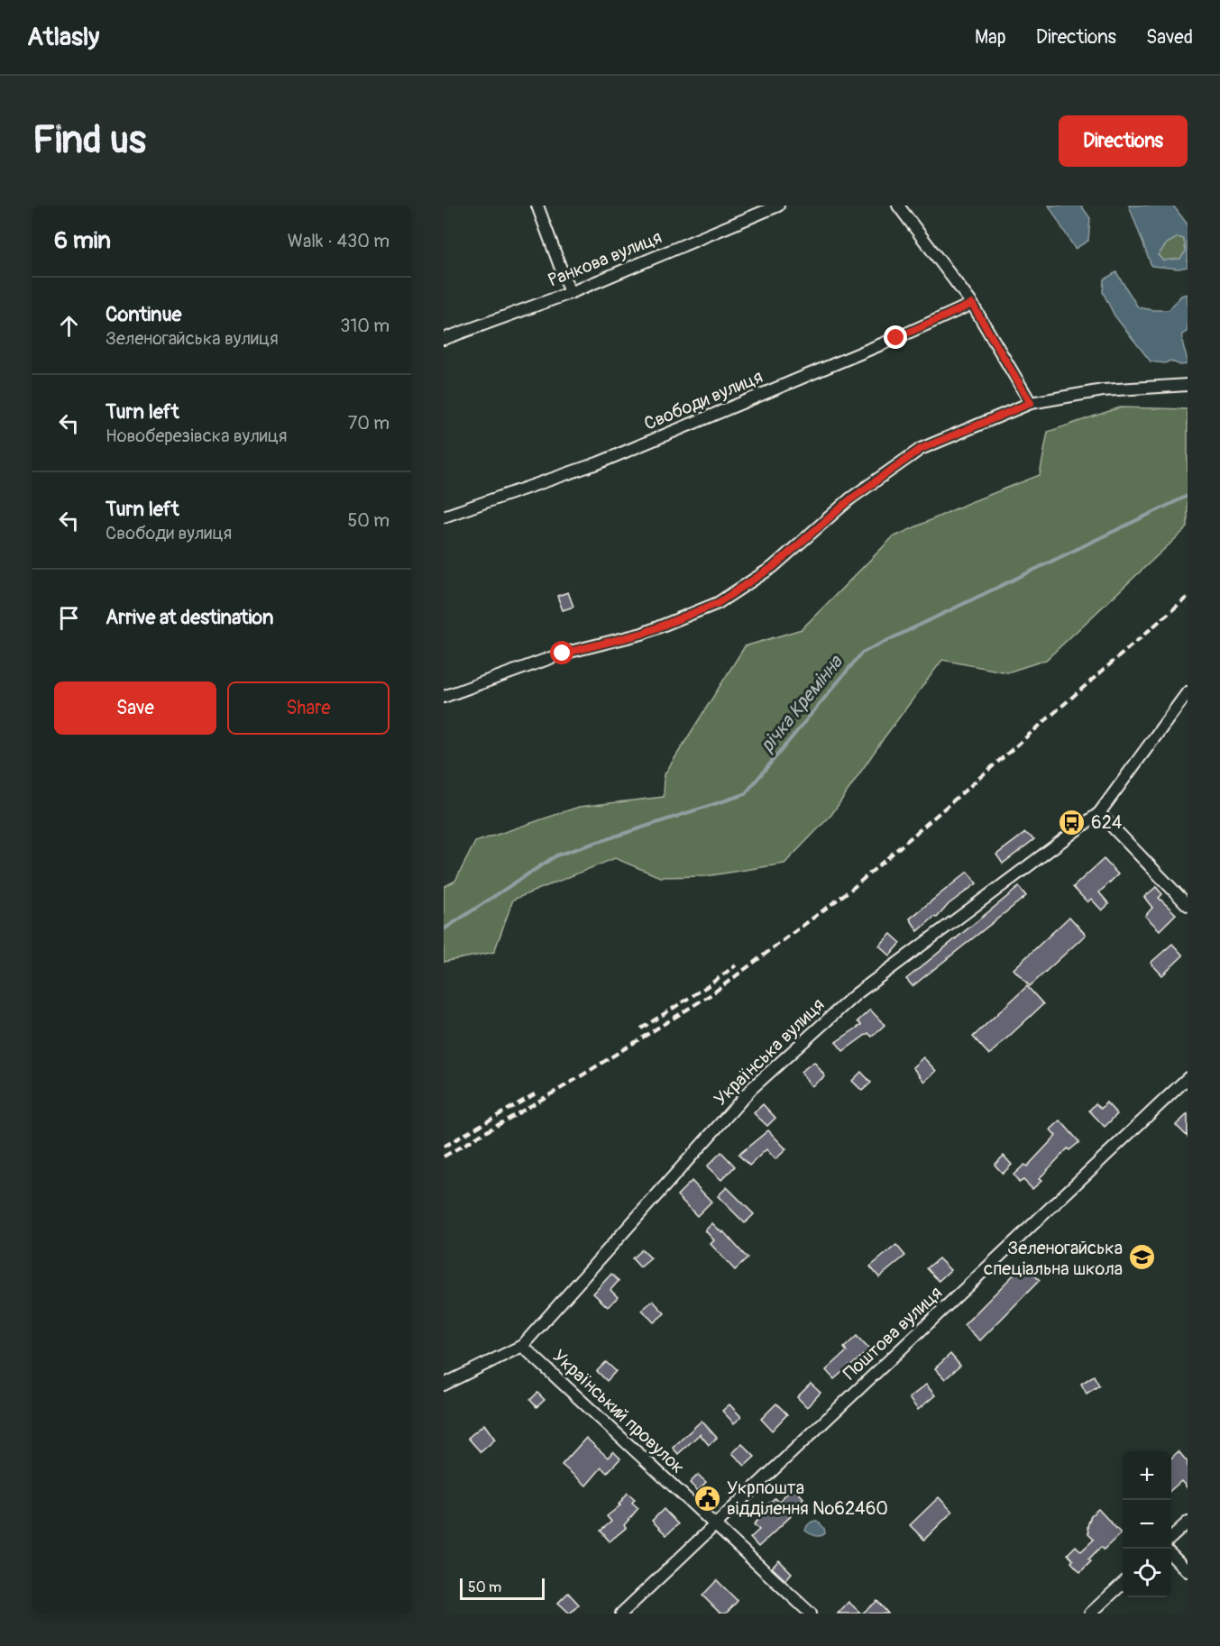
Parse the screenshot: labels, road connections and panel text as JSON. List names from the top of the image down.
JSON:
{
  "streets": {
    "street": [
      "Ранкова вулиця",
      "Свободи вулиця",
      "Українська вулиця",
      "Поштова вулиця",
      "Український провулок"
    ]
  },
  "crossings": [
    ["Українська вулиця", "Український провулок"],
    ["Поштова вулиця", "Український провулок"]
  ],
  "water": ["річка Кремінна"],
  "places": {
    "bus stop": ["624"],
    "school or university": ["Зеленогайська спеціальна школа"],
    "public building": ["Укрпошта відділення №62460"]
  },
  "scale_bar": "50 m",
  "page": {
    "header": "Atlasly",
    "nav": ["Map", "Directions", "Saved"],
    "buttons": [
      "Directions",
      ["Save", "Share"]
    ],
    "title": "Find us",
    "heading": ["6 min", "Walk · 430 m"],
    "list": [
      ["Continue", "Зеленогайська вулиця", "310 m"],
      ["Turn left", "Новоберезівска вулиця", "70 m"],
      ["Turn left", "Свободи вулиця", "50 m"],
      "Arrive at destination"
    ],
    "map_buttons": ["+", "−"],
    "scale": "50 m"
  }
}
